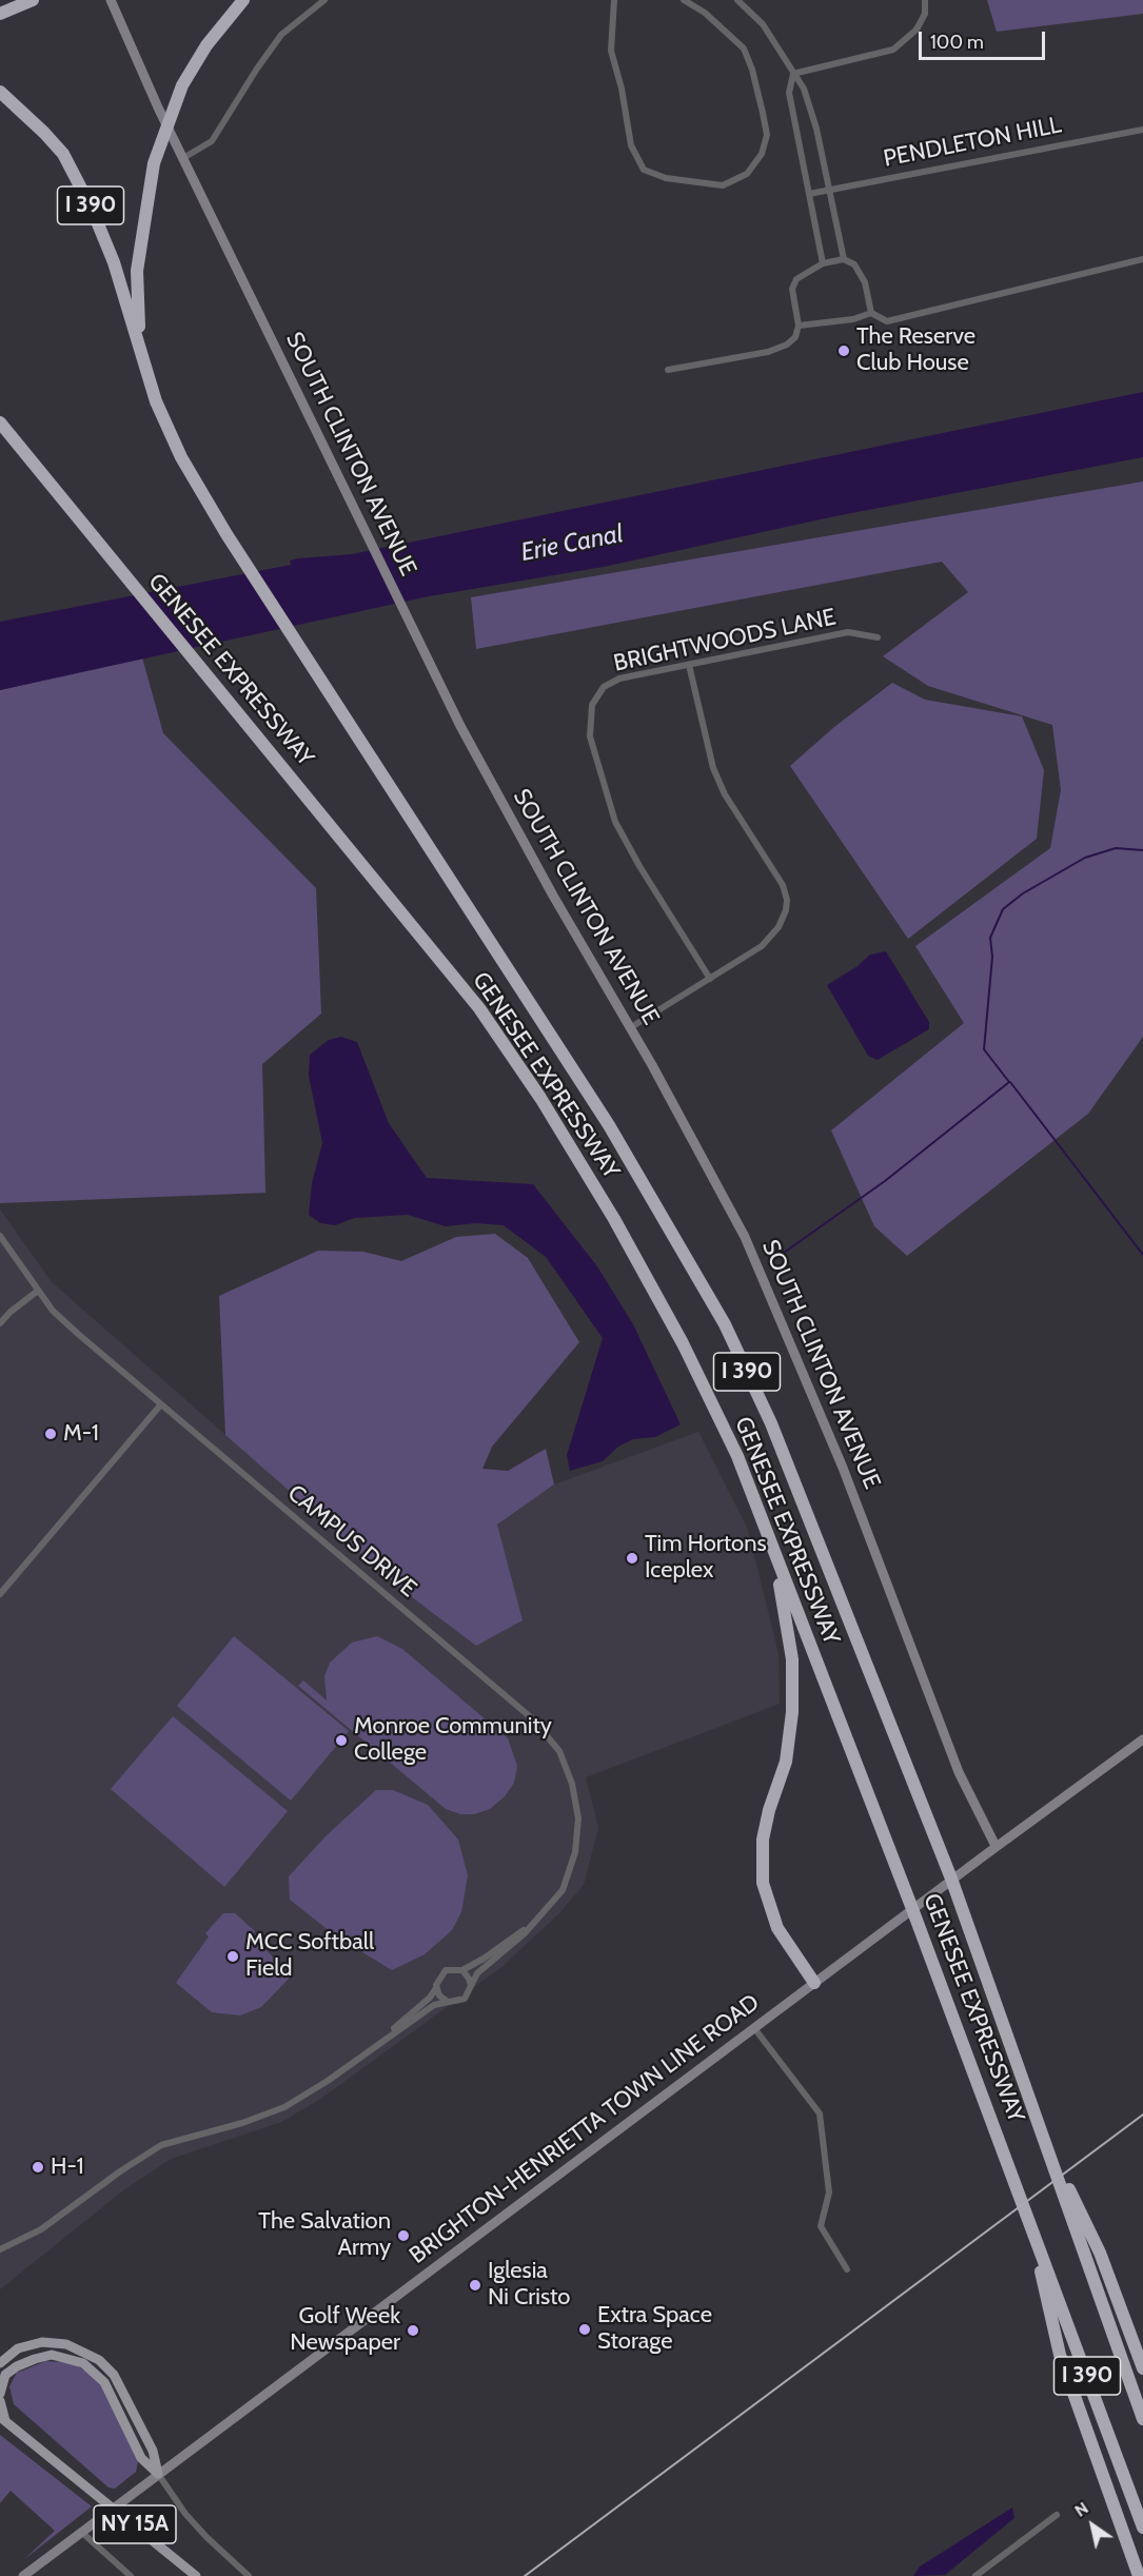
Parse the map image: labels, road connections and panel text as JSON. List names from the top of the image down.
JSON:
{
  "streets": {
    "highway": ["I 390", "GENESEE EXPRESSWAY"],
    "main road": ["NY 15A"],
    "street": [
      "PENDLETON HILL",
      "SOUTH CLINTON AVENUE",
      "BRIGHTWOODS LANE",
      "CAMPUS DRIVE",
      "BRIGHTON-HENRIETTA TOWN LINE ROAD"
    ]
  },
  "crossings": [
    ["I 390", "GENESEE EXPRESSWAY"],
    ["SOUTH CLINTON AVENUE", "BRIGHTON-HENRIETTA TOWN LINE ROAD"]
  ],
  "water": ["Erie Canal"],
  "places": [
    "The Reserve Club House",
    "M-1",
    "Tim Hortons Iceplex",
    "Monroe Community College",
    "MCC Softball Field",
    "H-1",
    "The Salvation Army",
    "Iglesia Ni Cristo",
    "Extra Space Storage",
    "Golf Week Newspaper"
  ],
  "scale_bar": "100 m",
  "north": "top left"
}
